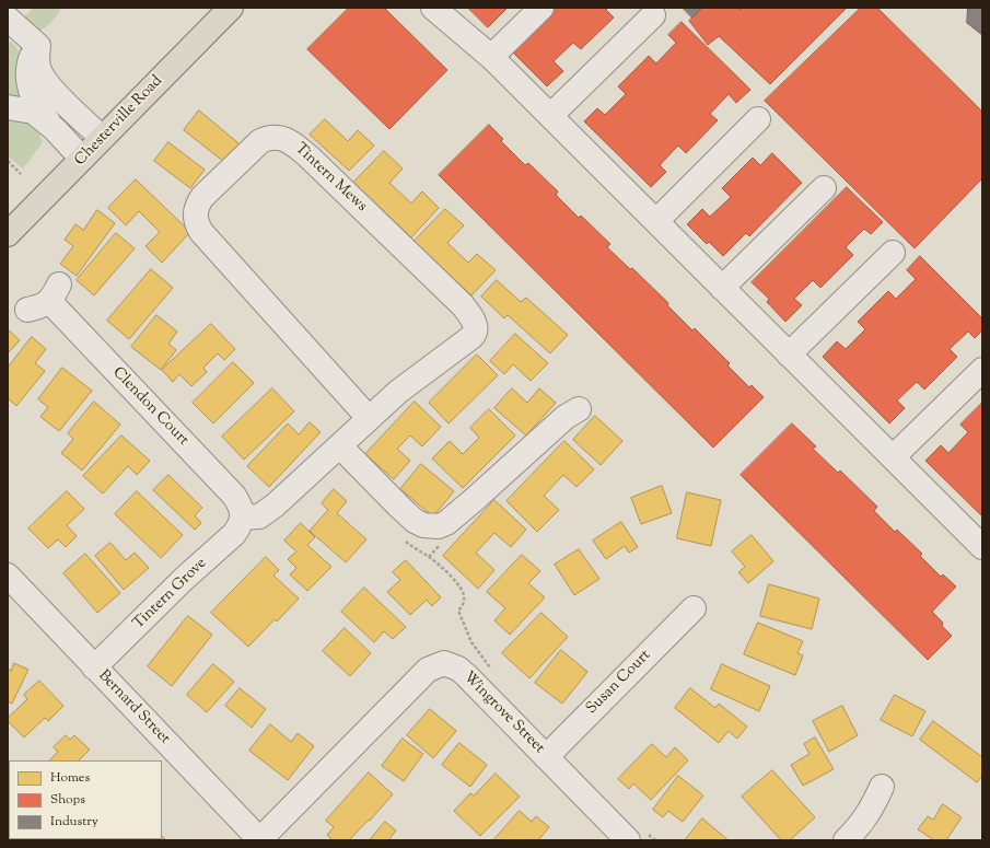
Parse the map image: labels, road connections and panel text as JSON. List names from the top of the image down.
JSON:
{
  "streets": {
    "main road": ["Chesterville Road"],
    "street": [
      "Tintern Mews",
      "Clendon Court",
      "Tintern Grove",
      "Susan Court",
      "Bernard Street",
      "Wingrove Street"
    ]
  },
  "crossings": [
    ["Tintern Mews", "Clendon Court"],
    ["Tintern Mews", "Tintern Grove"],
    ["Clendon Court", "Tintern Grove"],
    ["Tintern Grove", "Bernard Street"],
    ["Susan Court", "Wingrove Street"],
    ["Bernard Street", "Wingrove Street"]
  ],
  "legend": ["Homes", "Shops", "Industry"]
}
